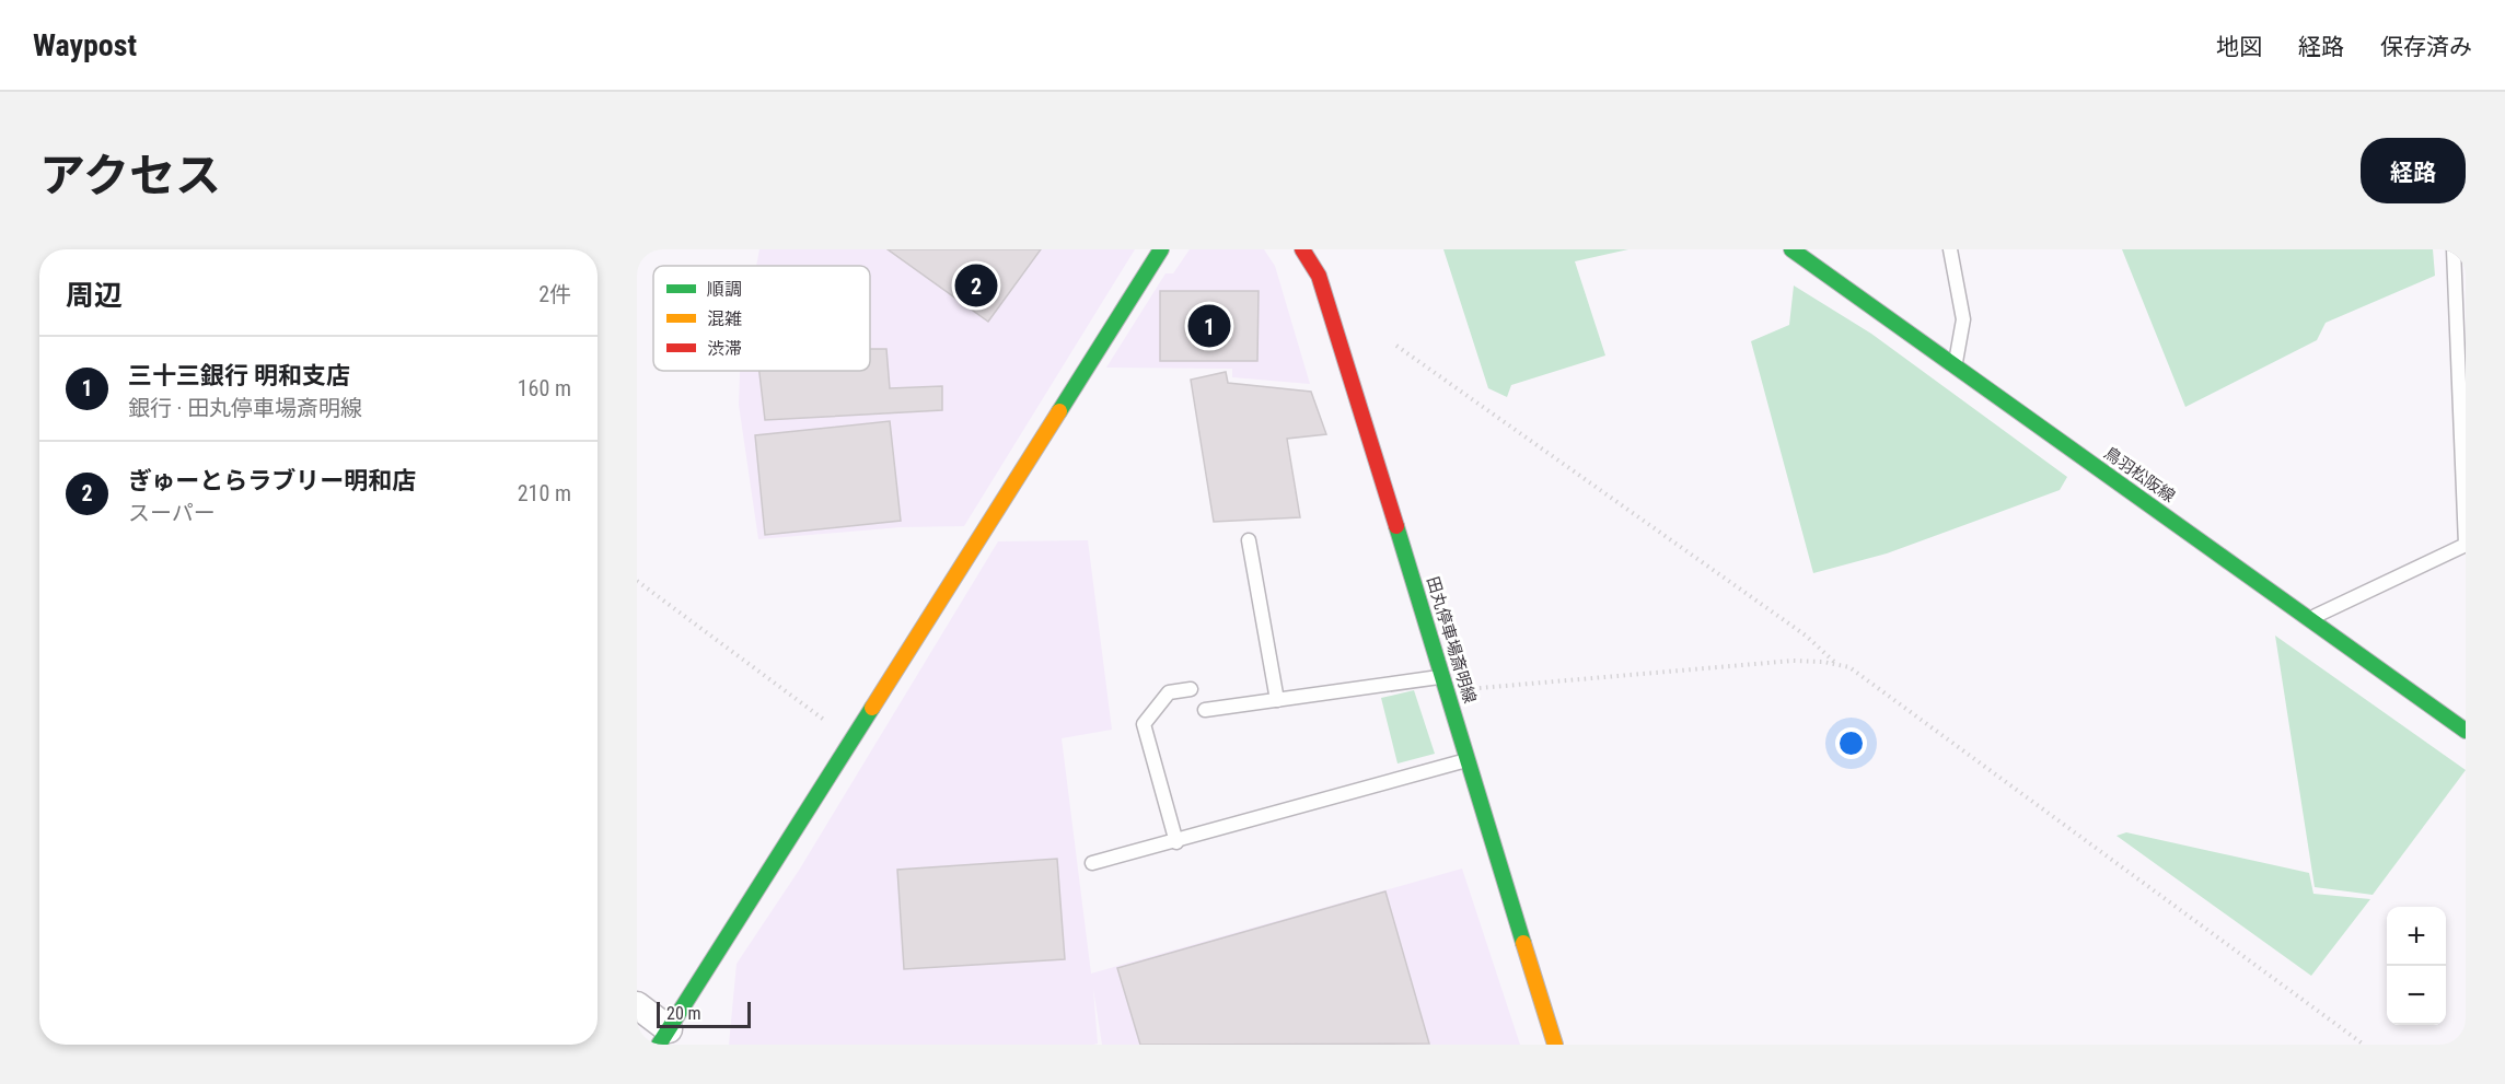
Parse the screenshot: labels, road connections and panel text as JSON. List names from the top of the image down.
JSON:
{
  "streets": {
    "main road": ["鳥羽松阪線", "田丸停車場斎明線"]
  },
  "legend": ["順調", "混雑", "渋滞"],
  "scale_bar": "20 m",
  "page": {
    "header": "Waypost",
    "nav": ["地図", "経路", "保存済み"],
    "title": "アクセス",
    "buttons": "経路",
    "heading": ["周辺", "2件"],
    "pins": ["2", "1"],
    "list": [
      {
        "mark": "1",
        "name": "三十三銀行 明和支店",
        "note": "銀行 · 田丸停車場斎明線",
        "value": "160 m"
      },
      {
        "mark": "2",
        "name": "ぎゅーとらラブリー明和店",
        "note": "スーパー",
        "value": "210 m"
      }
    ],
    "map_buttons": ["+", "−"],
    "scale": "20 m"
  }
}
